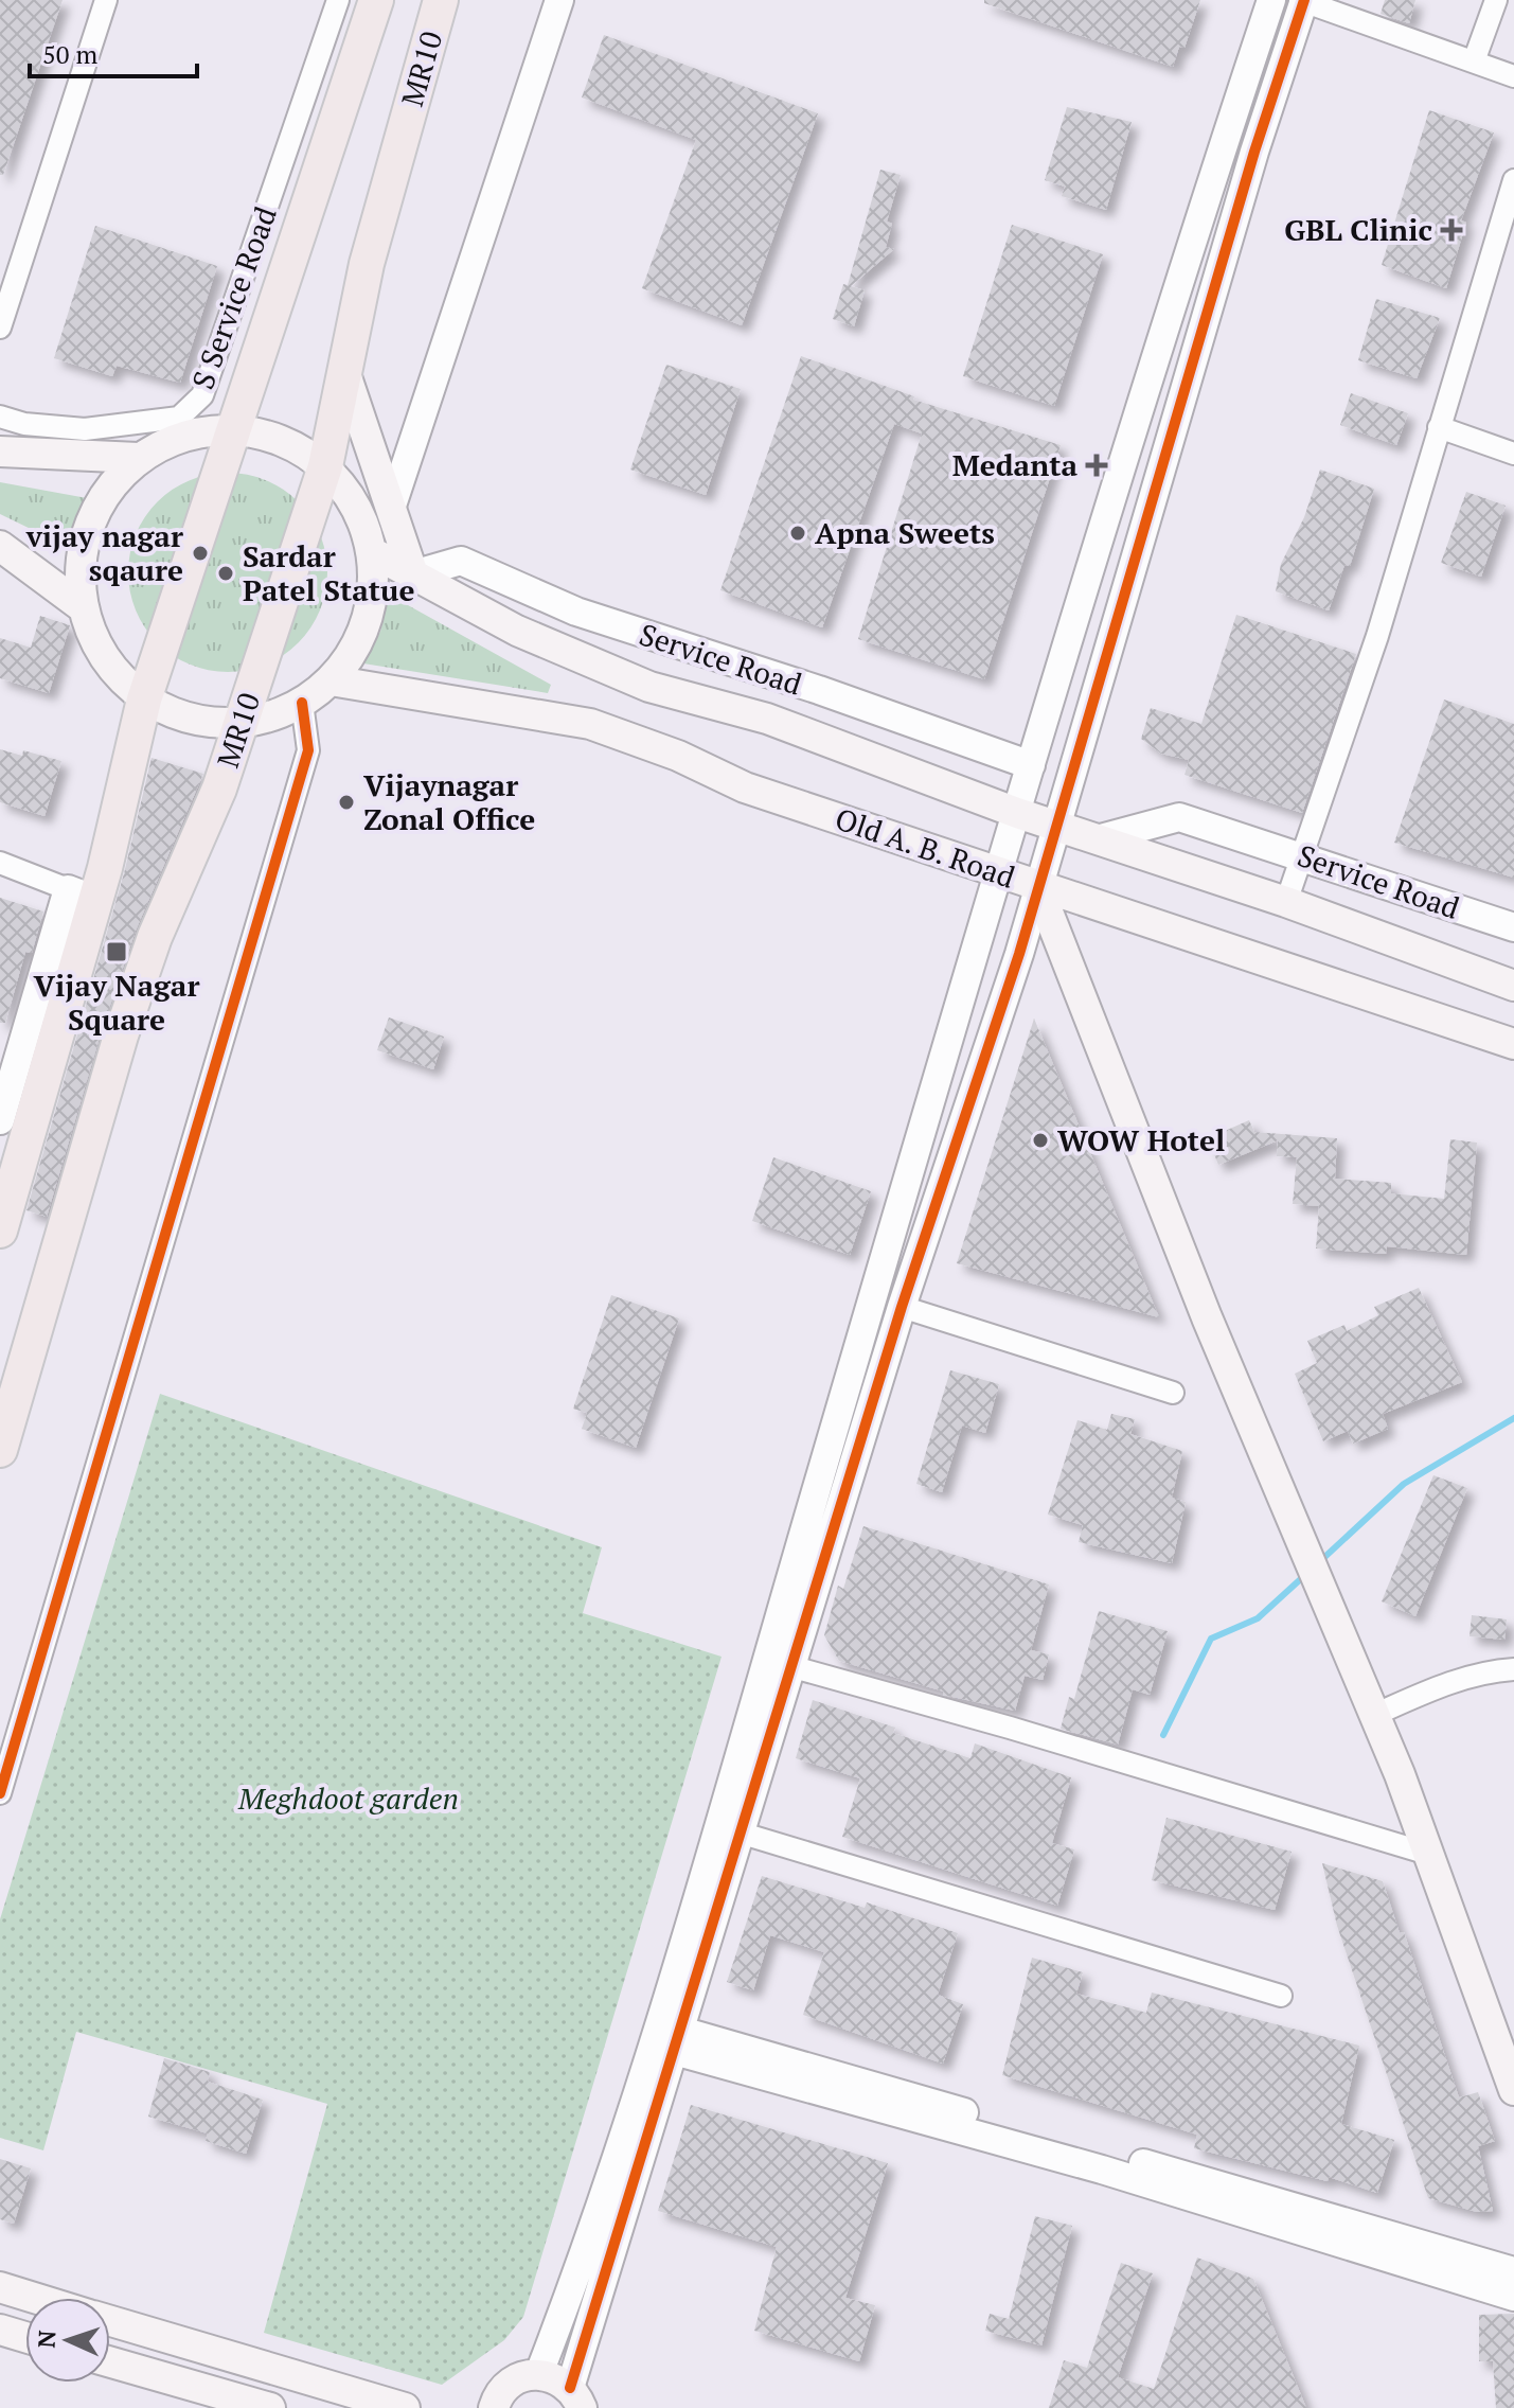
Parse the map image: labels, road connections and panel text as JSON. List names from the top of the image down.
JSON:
{
  "streets": {
    "main road": ["MR10", "Old A. B. Road"],
    "street": ["S Service Road", "Service Road"]
  },
  "parks": ["Meghdoot garden"],
  "places": {
    "health": ["GBL Clinic", "Medanta"],
    "other": [
      "Apna Sweets",
      "vijay nagar sqaure",
      "Sardar Patel Statue",
      "Vijaynagar Zonal Office",
      "WOW Hotel"
    ],
    "transit": ["Vijay Nagar Square"]
  },
  "scale_bar": "50 m",
  "north": "left"
}
